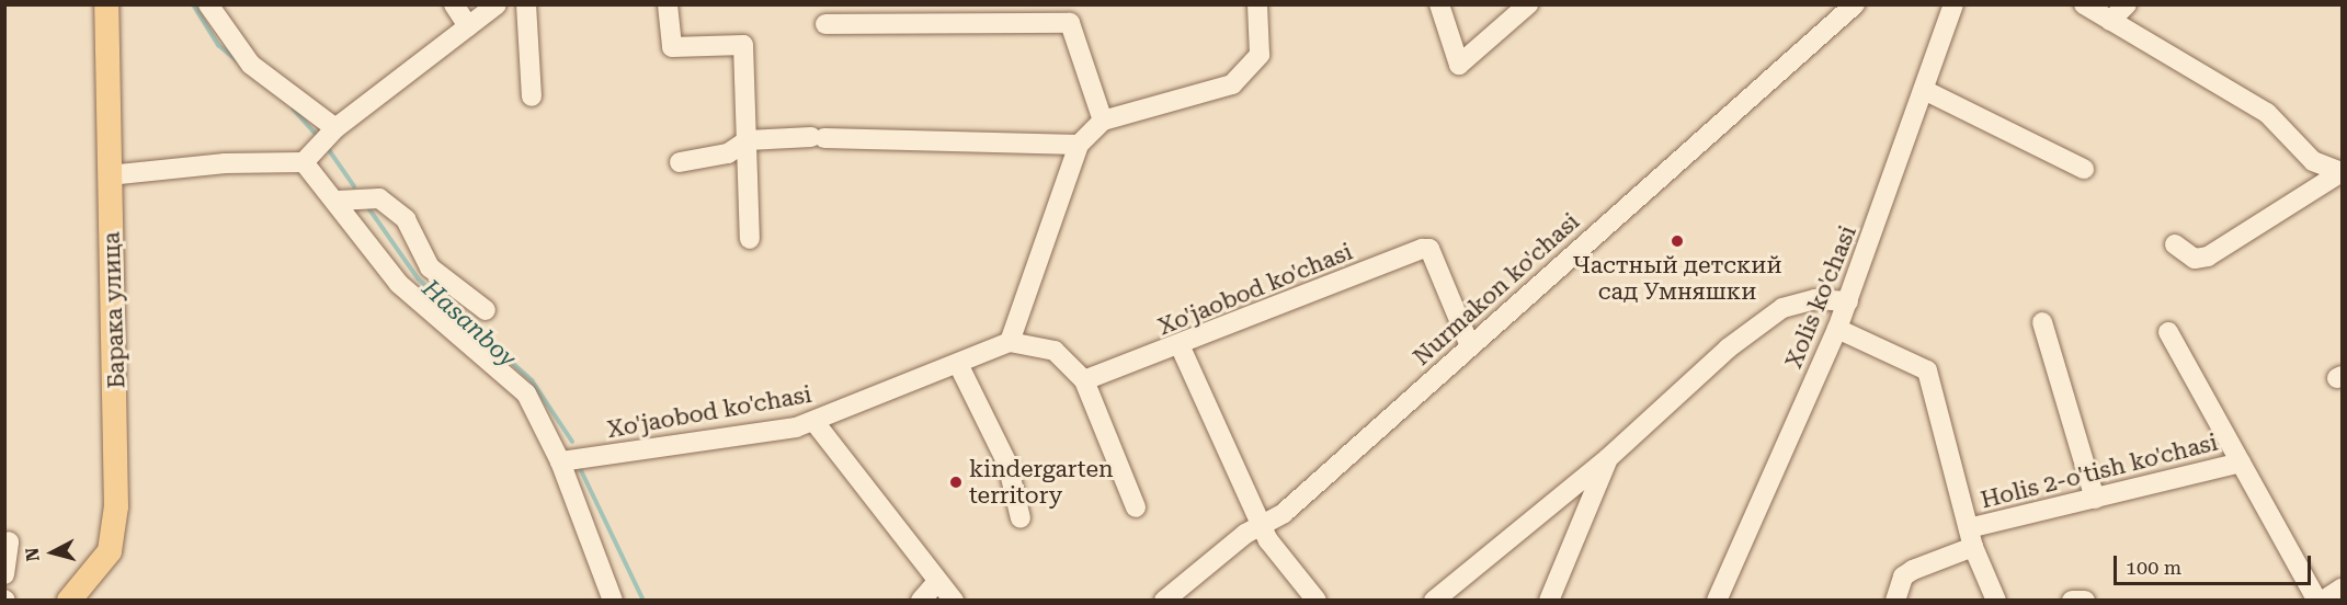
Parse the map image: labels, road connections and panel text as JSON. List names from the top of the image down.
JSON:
{
  "streets": {
    "main road": ["Барака улица"],
    "street": [
      "Xo'jaobod ko'chasi",
      "Nurmakon ko'chasi",
      "Xolis ko'chasi",
      "Holis 2-o'tish ko'chasi"
    ]
  },
  "crossings": [
    ["Xo'jaobod ko'chasi", "Nurmakon ko'chasi"],
    ["Xolis ko'chasi", "Holis 2-o'tish ko'chasi"]
  ],
  "water": ["Hasanboy"],
  "places": ["Частный детский сад Умняшки", "kindergarten territory"],
  "scale_bar": "100 m",
  "north": "left"
}
